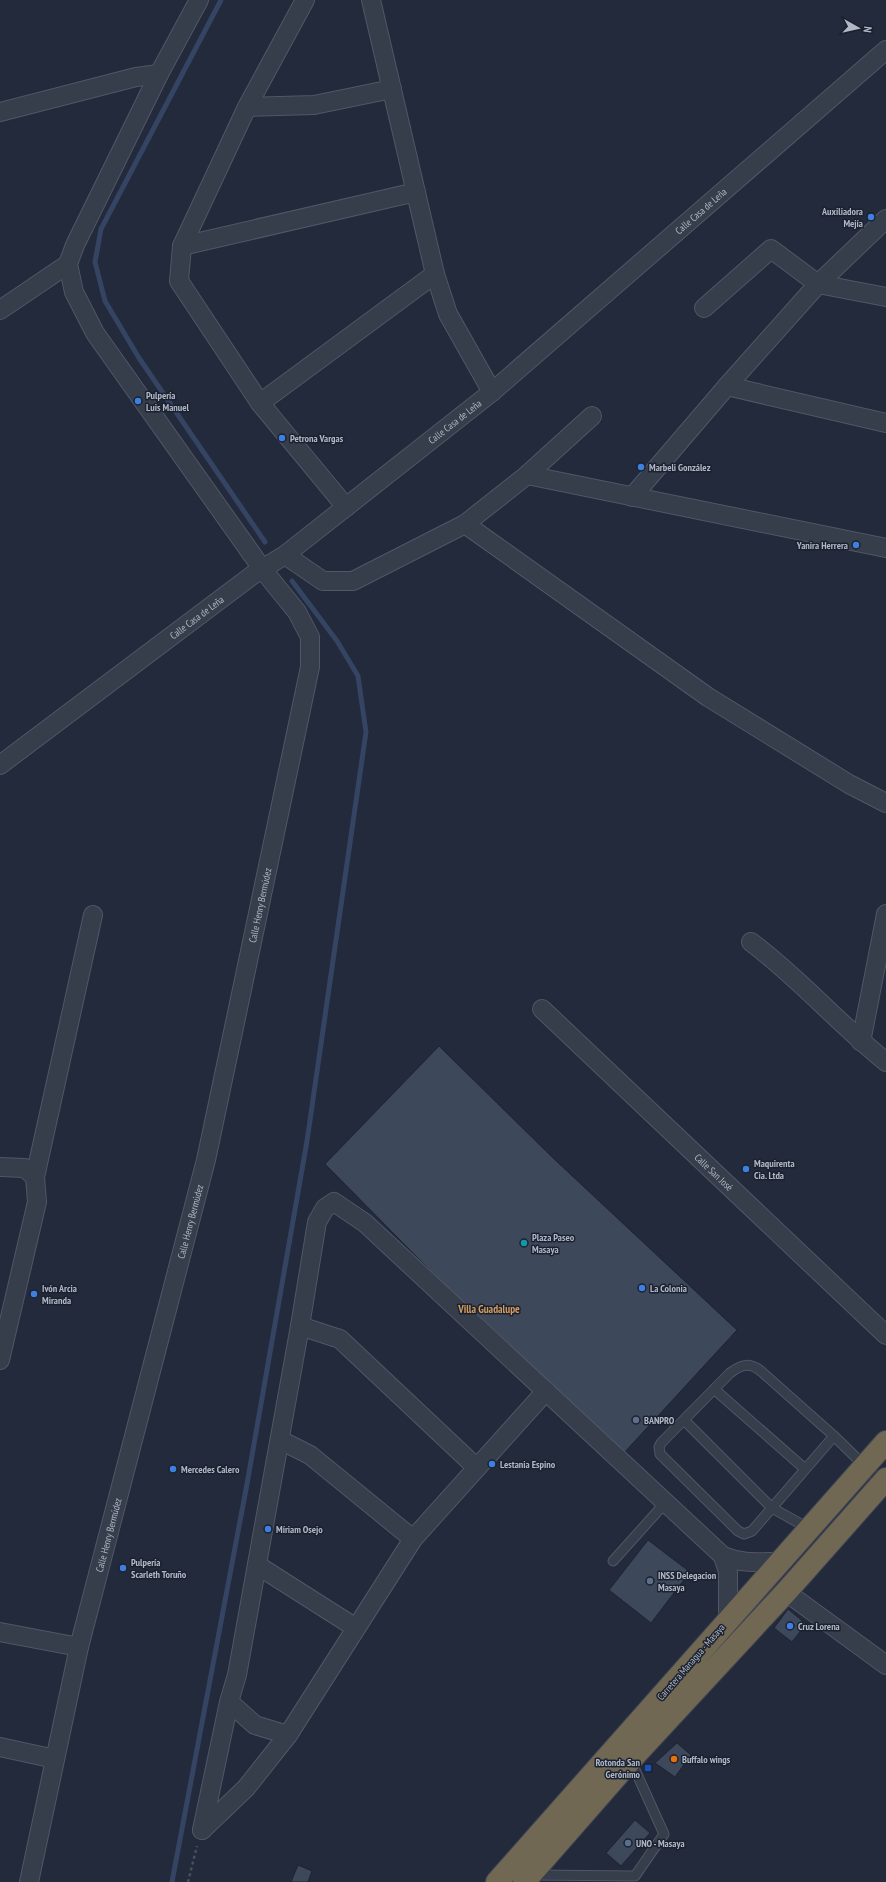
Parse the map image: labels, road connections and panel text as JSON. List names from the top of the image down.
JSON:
{
  "streets": {
    "highway": ["Carretera Managua - Masaya"],
    "street": ["Calle Casa de Leña", "Calle Henry Bermúdez", "Calle San José"]
  },
  "crossings": [
    ["Calle Casa de Leña", "Calle Henry Bermúdez"]
  ],
  "districts": ["Villa Guadalupe"],
  "places": {
    "other": [
      "Auxiliadora Mejía",
      "Pulpería Luis Manuel",
      "Petrona Vargas",
      "Marbeli González",
      "Yanira Herrera",
      "Maquirenta Cia. Ltda",
      "Plaza Paseo Masaya",
      "La Colonia",
      "Ivón Arcia Miranda",
      "BANPRO",
      "Lestania Espino",
      "Mercedes Calero",
      "Míriam Osejo",
      "Pulpería Scarleth Toruño",
      "INSS Delegacion Masaya",
      "Cruz Lorena",
      "Buffalo wings",
      "UNO - Masaya"
    ],
    "transit": ["Rotonda San Gerónimo"]
  },
  "north": "right"
}
